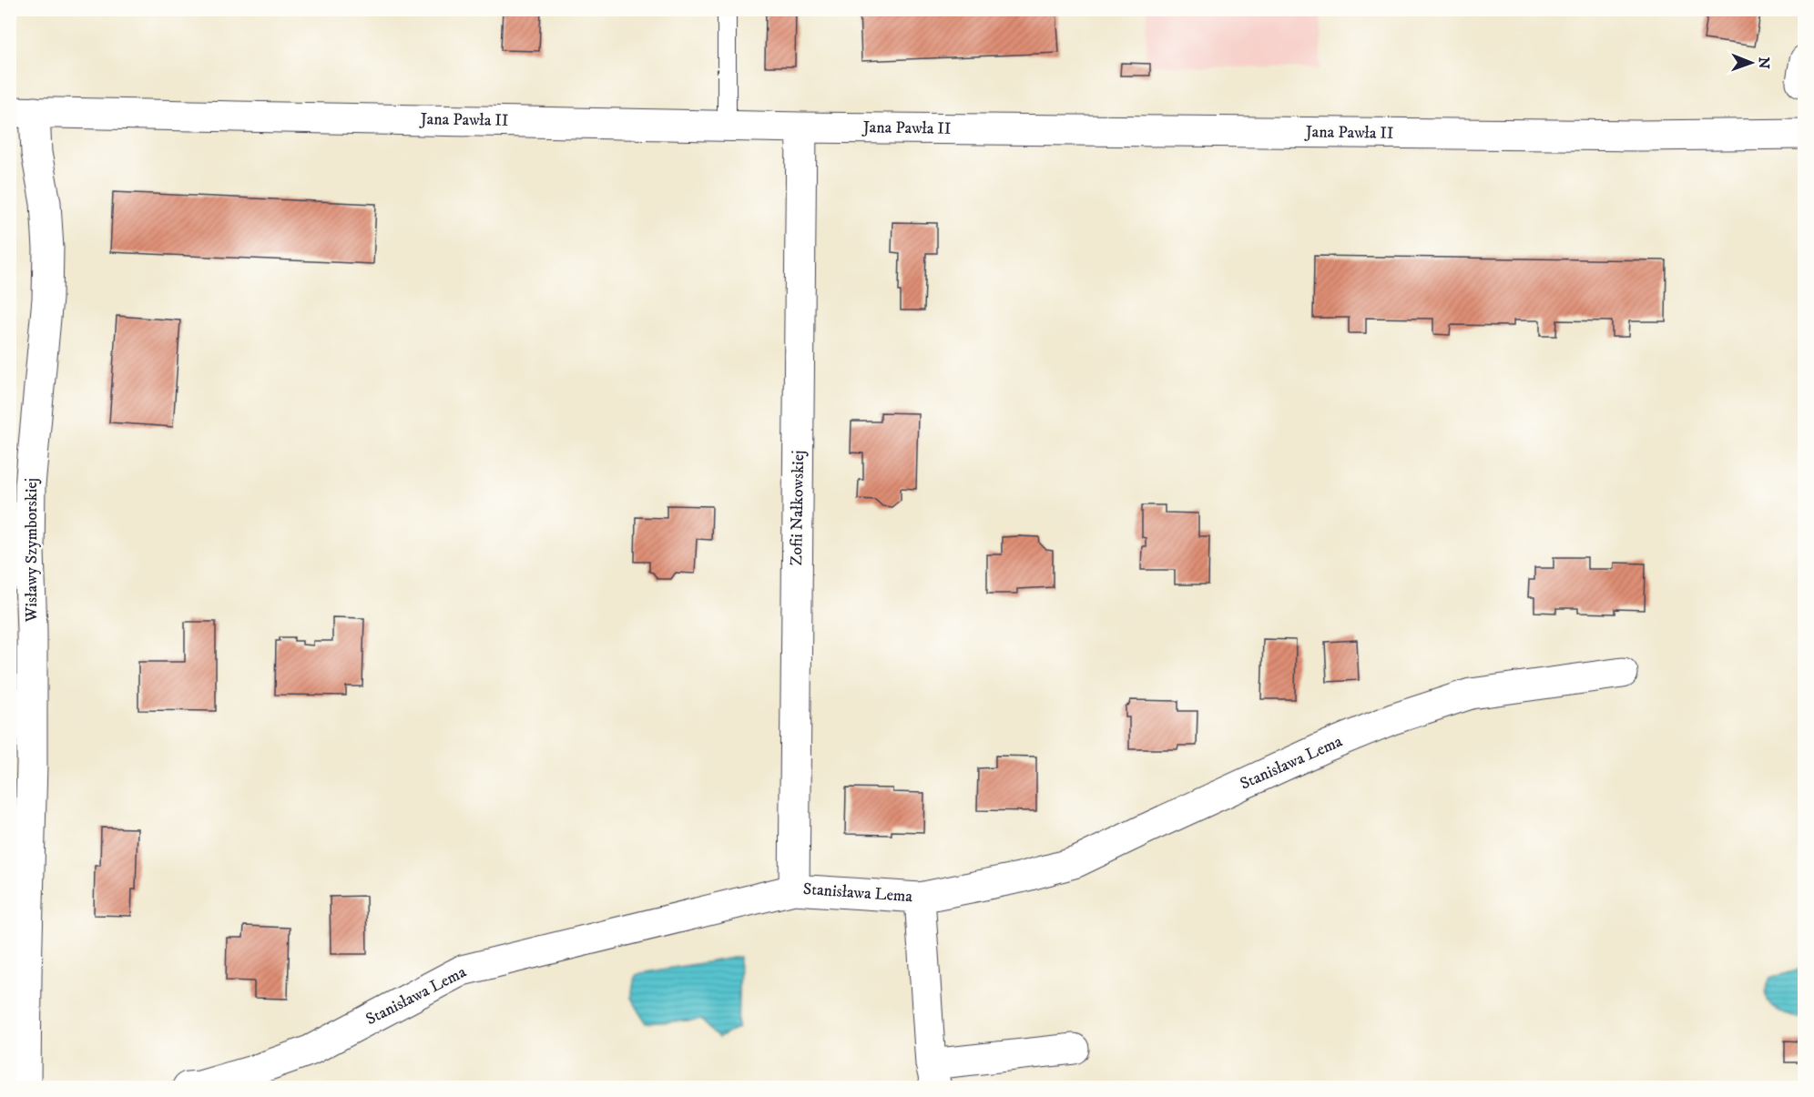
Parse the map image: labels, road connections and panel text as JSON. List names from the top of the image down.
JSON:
{
  "streets": {
    "street": [
      "Jana Pawła II",
      "Zofii Nałkowskiej",
      "Wisławy Szymborskiej",
      "Stanisława Lema"
    ]
  },
  "crossings": [
    ["Jana Pawła II", "Zofii Nałkowskiej"],
    ["Jana Pawła II", "Wisławy Szymborskiej"],
    ["Zofii Nałkowskiej", "Stanisława Lema"]
  ],
  "north": "right"
}
